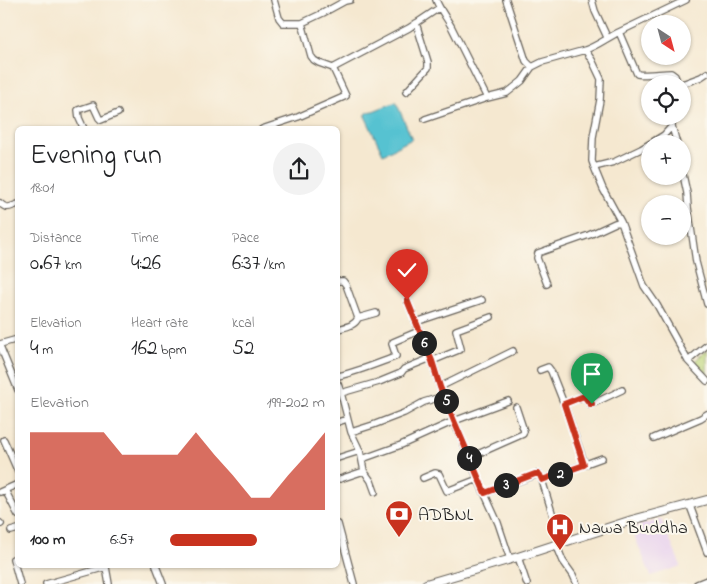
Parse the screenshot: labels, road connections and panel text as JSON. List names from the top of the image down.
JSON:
{
  "places": {
    "bank": ["ADBNL"],
    "hospital": ["Nawa Buddha"]
  },
  "north": "bottom right",
  "page": {
    "map_buttons": ["+", "−"],
    "heading": ["Evening run", "18:01"],
    "stats": [
      ["Distance", "0.67 km"],
      ["Time", "4:26"],
      ["Pace", "6:37 /km"],
      ["Elevation", "4 m"],
      ["Heart rate", "162 bpm"],
      ["kcal", "52"]
    ],
    "pins": [
      "6",
      "5",
      "4",
      "2",
      "3"
    ],
    "chart": ["Elevation", "199–202 m"],
    "list": [
      {
        "name": "100 m",
        "note": "6:57"
      }
    ]
  }
}
